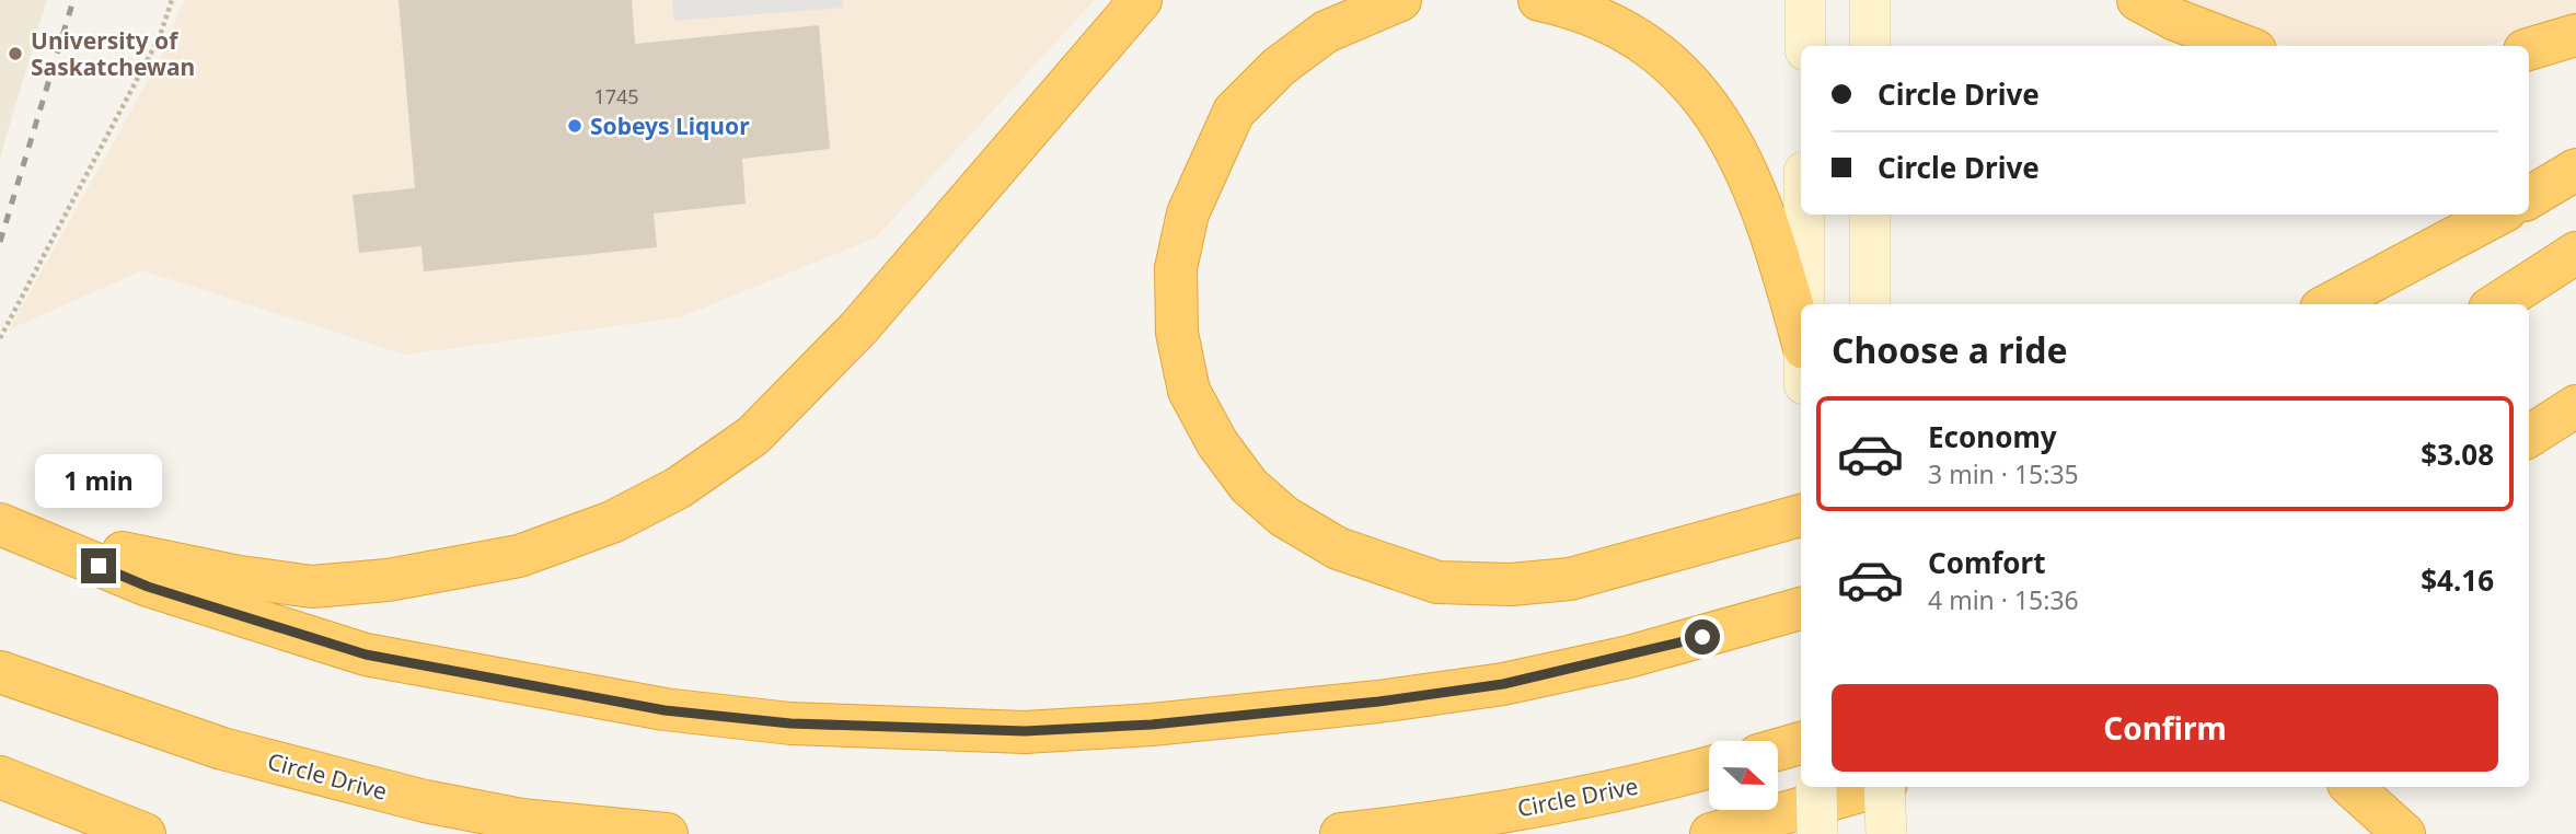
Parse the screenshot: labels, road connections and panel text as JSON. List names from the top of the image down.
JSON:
{
  "streets": {
    "highway": ["Circle Drive"]
  },
  "places": ["University of Saskatchewan", "Sobeys Liquor"],
  "house_numbers": ["1745"],
  "north": "right",
  "page": {
    "banner": ["Circle Drive", "Circle Drive"],
    "heading": "Choose a ride",
    "list": [
      {
        "name": "Economy",
        "note": "3 min · 15:35",
        "value": "$3.08"
      },
      {
        "name": "Comfort",
        "note": "4 min · 15:36",
        "value": "$4.16"
      }
    ],
    "bubble": "1 min",
    "buttons": "Confirm"
  }
}
